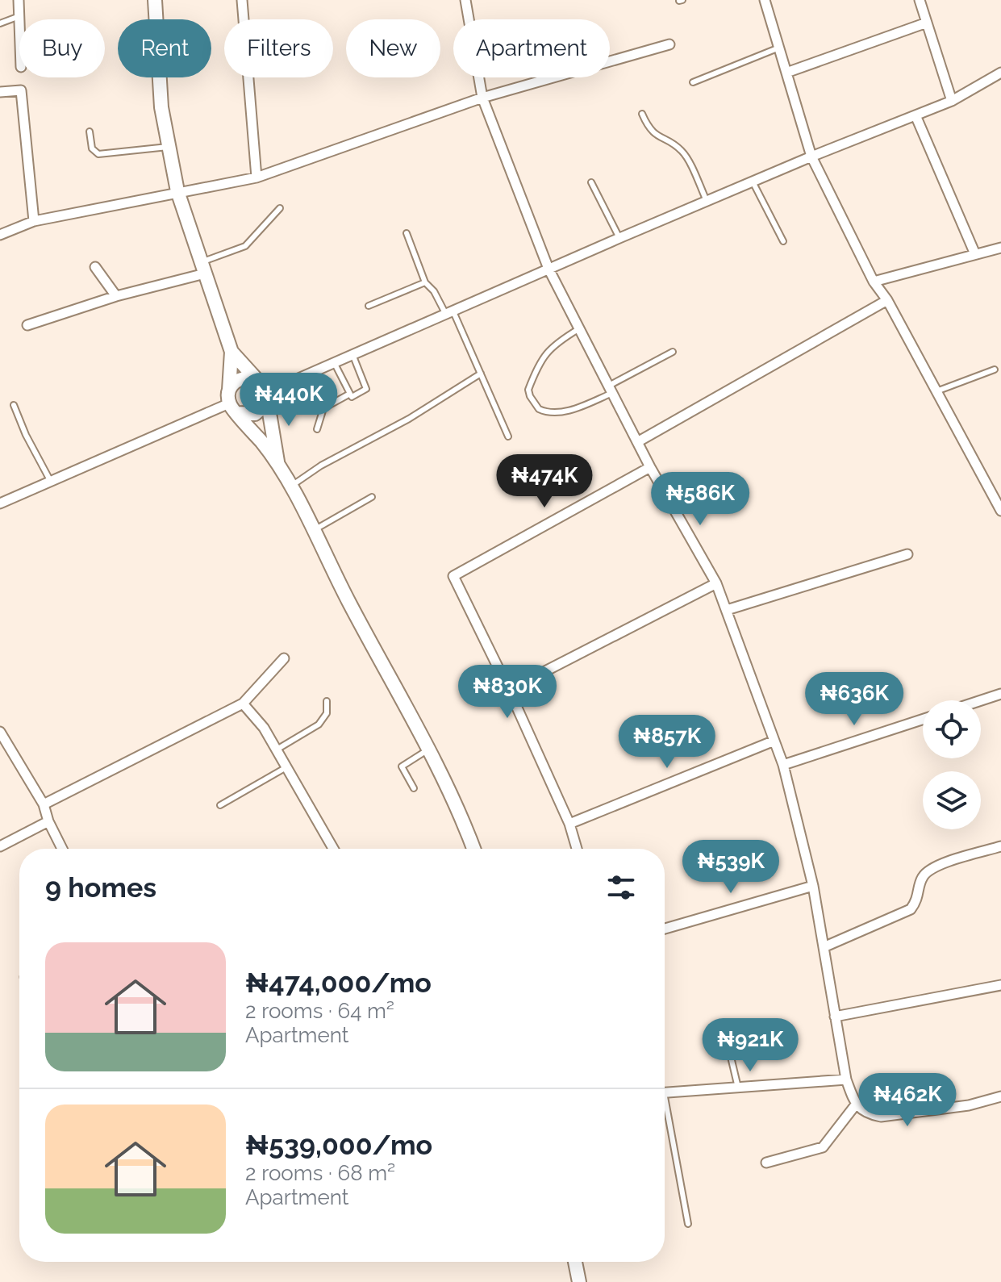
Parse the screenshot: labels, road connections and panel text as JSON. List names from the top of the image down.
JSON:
{
  "page": {
    "chip": [
      "Buy",
      "Rent",
      "Filters",
      "New",
      "Apartment"
    ],
    "price": [
      "₦440K",
      "₦474K",
      "₦586K",
      "₦830K",
      "₦636K",
      "₦857K",
      "₦539K",
      "₦921K",
      "₦462K"
    ],
    "heading": "9 homes",
    "list": [
      {
        "name": "₦474,000/mo",
        "note": "2 rooms · 64 m² · Apartment"
      },
      {
        "name": "₦539,000/mo",
        "note": "2 rooms · 68 m² · Apartment"
      }
    ]
  }
}
